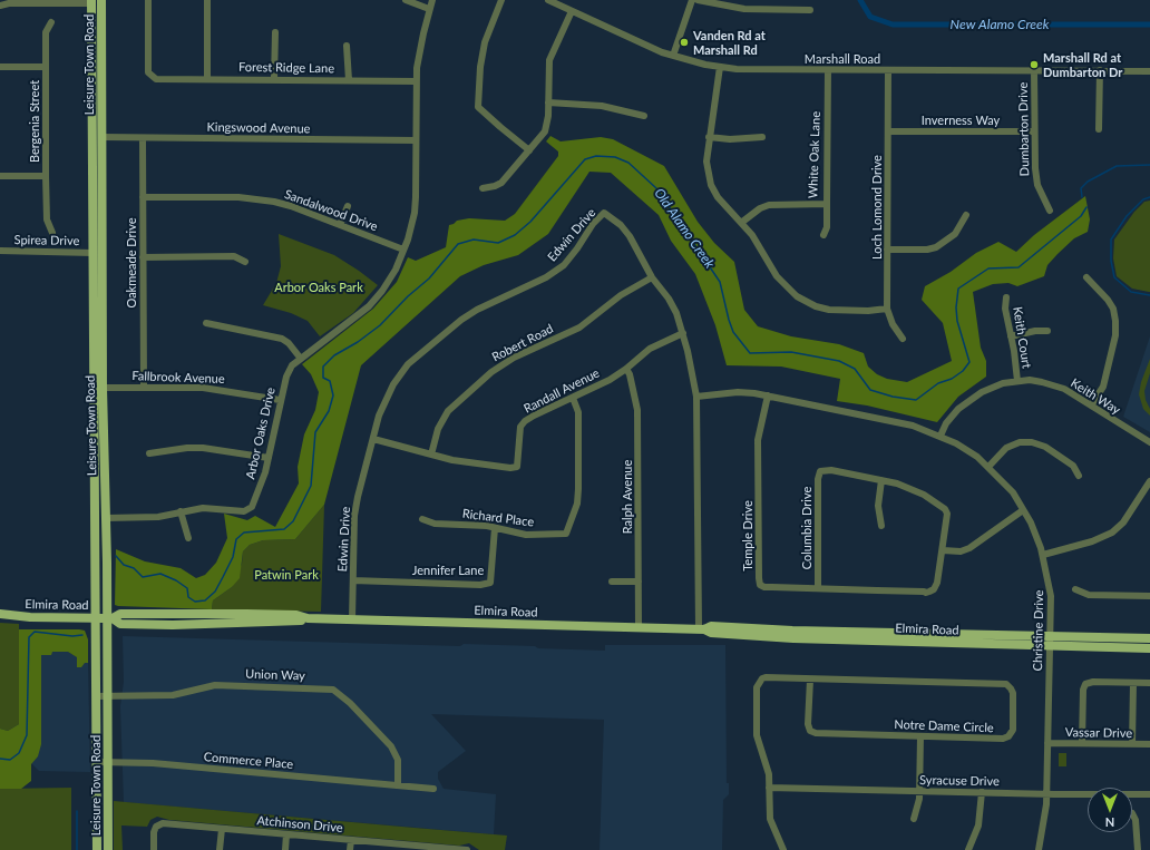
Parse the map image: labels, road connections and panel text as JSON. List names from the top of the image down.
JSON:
{
  "streets": {
    "main road": ["Leisure Town Road", "Elmira Road"],
    "street": [
      "Marshall Road",
      "Forest Ridge Lane",
      "Inverness Way",
      "Bergenia Street",
      "Kingswood Avenue",
      "Dumbarton Drive",
      "White Oak Lane",
      "Loch Lomond Drive",
      "Sandalwood Drive",
      "Edwin Drive",
      "Spirea Drive",
      "Oakmeade Drive",
      "Keith Court",
      "Robert Road",
      "Fallbrook Avenue",
      "Randall Avenue",
      "Keith Way",
      "Arbor Oaks Drive",
      "Ralph Avenue",
      "Richard Place",
      "Columbia Drive",
      "Temple Drive",
      "Jennifer Lane",
      "Christine Drive",
      "Union Way",
      "Notre Dame Circle",
      "Vassar Drive",
      "Commerce Place",
      "Syracuse Drive",
      "Atchinson Drive"
    ]
  },
  "crossings": [
    ["Marshall Road", "Dumbarton Drive"],
    ["Marshall Road", "White Oak Lane"],
    ["Marshall Road", "Loch Lomond Drive"],
    ["Leisure Town Road", "Kingswood Avenue"],
    ["Leisure Town Road", "Spirea Drive"],
    ["Leisure Town Road", "Fallbrook Avenue"],
    ["Leisure Town Road", "Arbor Oaks Drive"],
    ["Leisure Town Road", "Elmira Road"],
    ["Leisure Town Road", "Union Way"],
    ["Leisure Town Road", "Commerce Place"],
    ["Forest Ridge Lane", "Arbor Oaks Drive"],
    ["Inverness Way", "Dumbarton Drive"],
    ["Inverness Way", "Loch Lomond Drive"],
    ["Kingswood Avenue", "Oakmeade Drive"],
    ["Kingswood Avenue", "Arbor Oaks Drive"],
    ["Sandalwood Drive", "Oakmeade Drive"],
    ["Sandalwood Drive", "Arbor Oaks Drive"],
    ["Edwin Drive", "Robert Road"],
    ["Edwin Drive", "Randall Avenue"],
    ["Edwin Drive", "Jennifer Lane"],
    ["Edwin Drive", "Elmira Road"],
    ["Edwin Drive", "Christine Drive"],
    ["Oakmeade Drive", "Fallbrook Avenue"],
    ["Keith Court", "Keith Way"],
    ["Robert Road", "Randall Avenue"],
    ["Fallbrook Avenue", "Arbor Oaks Drive"],
    ["Randall Avenue", "Ralph Avenue"],
    ["Randall Avenue", "Richard Place"],
    ["Keith Way", "Christine Drive"],
    ["Ralph Avenue", "Elmira Road"],
    ["Richard Place", "Jennifer Lane"],
    ["Columbia Drive", "Temple Drive"],
    ["Temple Drive", "Christine Drive"],
    ["Elmira Road", "Christine Drive"],
    ["Christine Drive", "Vassar Drive"],
    ["Christine Drive", "Syracuse Drive"],
    ["Union Way", "Commerce Place"],
    ["Notre Dame Circle", "Syracuse Drive"]
  ],
  "water": ["New Alamo Creek", "Old Alamo Creek"],
  "parks": ["Arbor Oaks Park", "Patwin Park"],
  "places": ["Vanden Rd at Marshall Rd", "Marshall Rd at Dumbarton Dr"],
  "north": "bottom"
}
